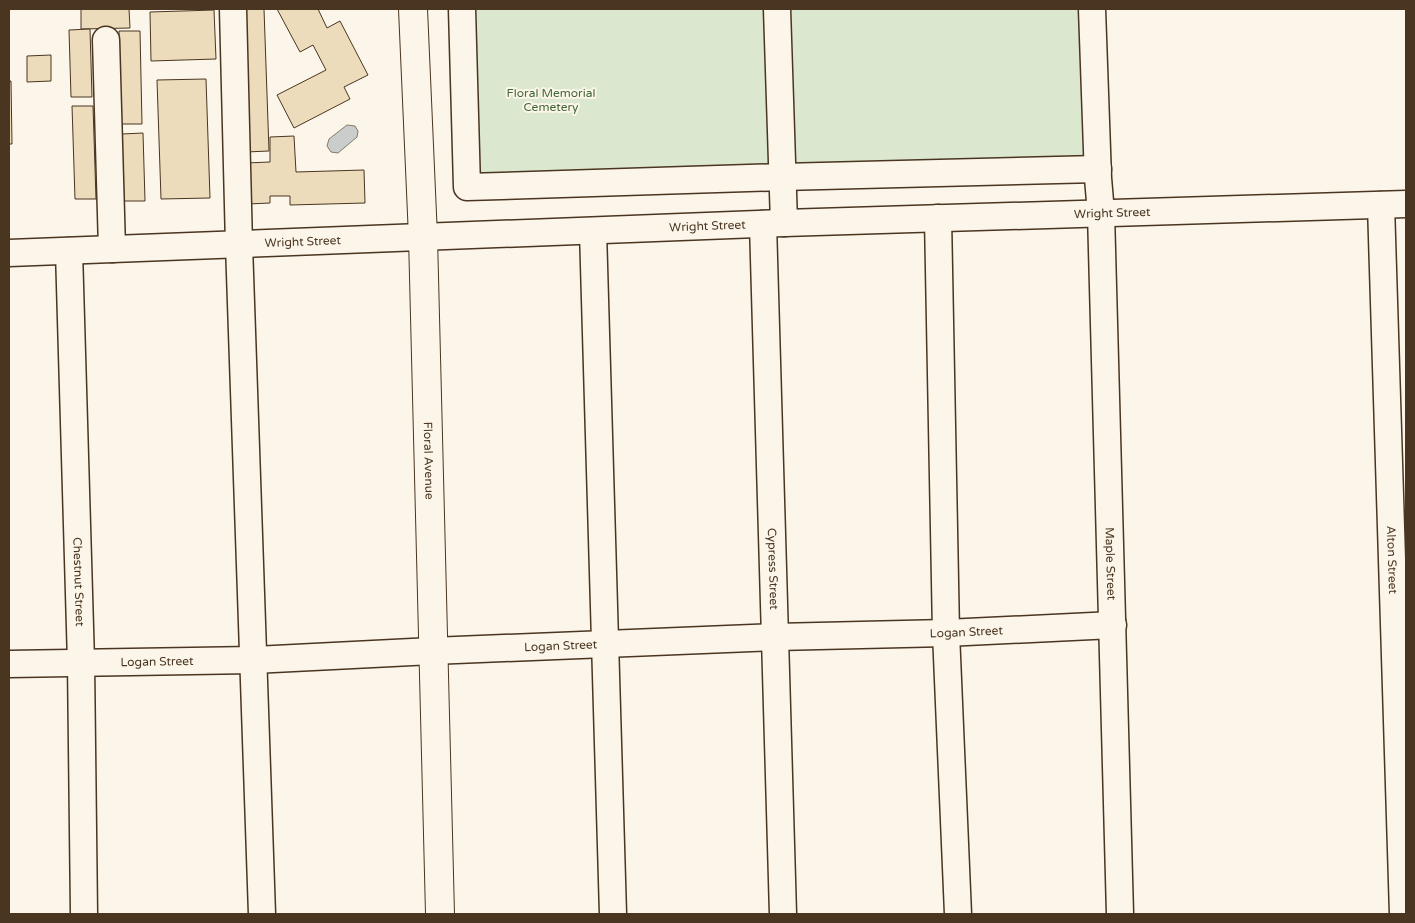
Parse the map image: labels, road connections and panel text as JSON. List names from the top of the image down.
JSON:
{
  "streets": {
    "main road": ["Floral Avenue"],
    "street": [
      "Wright Street",
      "Alton Street",
      "Maple Street",
      "Cypress Street",
      "Chestnut Street",
      "Logan Street"
    ]
  },
  "crossings": [
    ["Wright Street", "Floral Avenue"],
    ["Wright Street", "Alton Street"],
    ["Wright Street", "Maple Street"],
    ["Wright Street", "Cypress Street"],
    ["Wright Street", "Chestnut Street"],
    ["Floral Avenue", "Logan Street"],
    ["Maple Street", "Logan Street"],
    ["Cypress Street", "Logan Street"],
    ["Chestnut Street", "Logan Street"]
  ],
  "parks": ["Floral Memorial Cemetery"]
}
